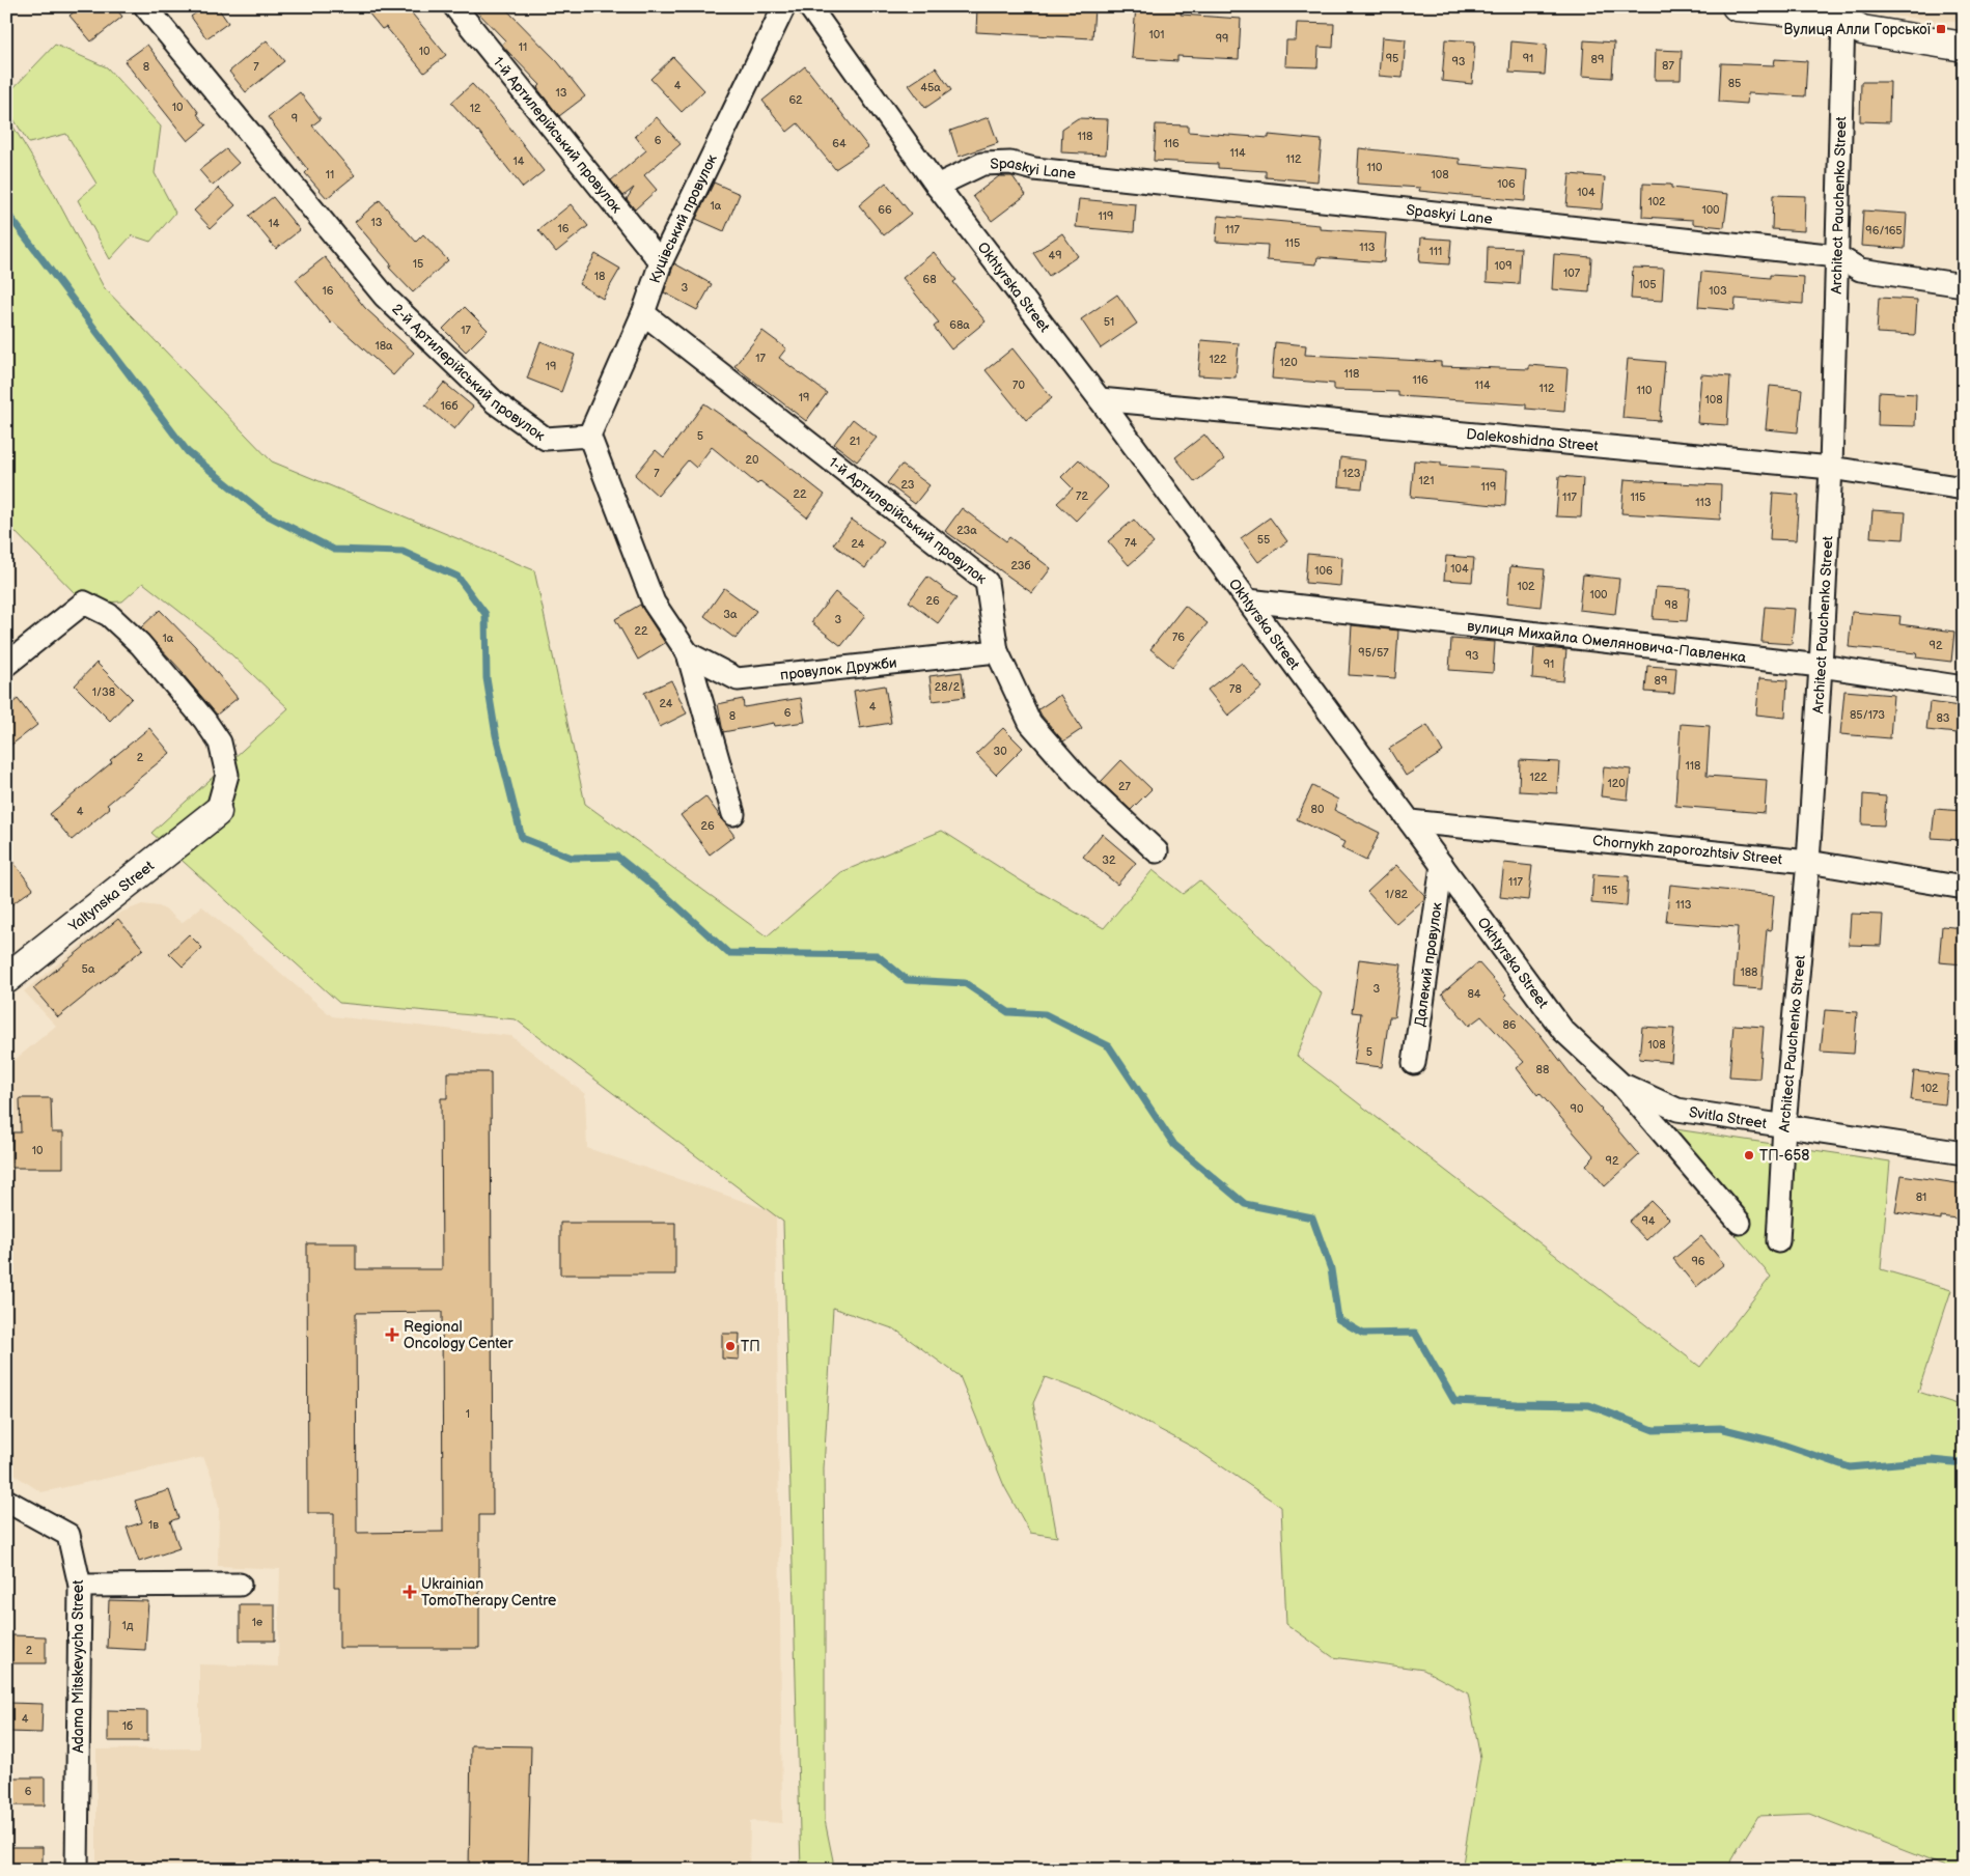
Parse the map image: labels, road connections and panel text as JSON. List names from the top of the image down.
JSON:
{
  "streets": {
    "street": [
      "1-й Артилерійський провулок",
      "Spaskyi Lane",
      "Architect Pauchenko Street",
      "Куцівський провулок",
      "Okhtyrska Street",
      "2-й Артилерійський провулок",
      "Dalekoshidna Street",
      "вулиця Михайла Омеляновича-Павленка",
      "провулок Дружби",
      "Chornykh zaporozhtsiv Street",
      "Yaltynska Street",
      "Далекий провулок",
      "Svitla Street",
      "Adama Mitskevycha Street"
    ]
  },
  "crossings": [
    ["1-й Артилерійський провулок", "Куцівський провулок"],
    ["1-й Артилерійський провулок", "провулок Дружби"],
    ["Spaskyi Lane", "Architect Pauchenko Street"],
    ["Spaskyi Lane", "Okhtyrska Street"],
    ["Architect Pauchenko Street", "Dalekoshidna Street"],
    ["Architect Pauchenko Street", "вулиця Михайла Омеляновича-Павленка"],
    ["Architect Pauchenko Street", "Chornykh zaporozhtsiv Street"],
    ["Architect Pauchenko Street", "Svitla Street"],
    ["Куцівський провулок", "2-й Артилерійський провулок"],
    ["Okhtyrska Street", "Dalekoshidna Street"],
    ["Okhtyrska Street", "вулиця Михайла Омеляновича-Павленка"],
    ["Okhtyrska Street", "Chornykh zaporozhtsiv Street"],
    ["Okhtyrska Street", "Далекий провулок"],
    ["Okhtyrska Street", "Svitla Street"]
  ],
  "places": {
    "transit": ["Вулиця Алли Горської"],
    "other": ["ТП-658", "ТП"],
    "health": ["Regional Oncology Center", "Ukrainian TomoTherapy Centre"]
  },
  "house_numbers": [
    "101",
    "99",
    "11",
    "10",
    "95",
    "91",
    "89",
    "93",
    "87",
    "8",
    "7",
    "85",
    "4",
    "45а",
    "13",
    "62",
    "10",
    "12",
    "9",
    "118",
    "6",
    "64",
    "116",
    "114",
    "112",
    "14",
    "110",
    "11",
    "108",
    "106",
    "104",
    "102",
    "1а",
    "66",
    "100",
    "119",
    "13",
    "14",
    "16",
    "117",
    "96/165",
    "115",
    "113",
    "111",
    "49",
    "15",
    "109",
    "107",
    "18",
    "68",
    "105",
    "3",
    "16",
    "103",
    "51",
    "68а",
    "17",
    "18а",
    "17",
    "122",
    "120",
    "19",
    "118",
    "116",
    "70",
    "114",
    "112",
    "110",
    "19",
    "108",
    "16б",
    "5",
    "21",
    "20",
    "7",
    "123",
    "121",
    "23",
    "119",
    "22",
    "72",
    "117",
    "115",
    "113",
    "23а",
    "55",
    "74",
    "24",
    "23б",
    "104",
    "106",
    "102",
    "100",
    "26",
    "98",
    "3а",
    "3",
    "22",
    "76",
    "1а",
    "92",
    "95/57",
    "93",
    "91",
    "89",
    "28/2",
    "78",
    "1/38",
    "24",
    "4",
    "6",
    "85/173",
    "8",
    "83",
    "30",
    "2",
    "118",
    "122",
    "120",
    "27",
    "80",
    "4",
    "26",
    "32",
    "117",
    "115",
    "1/82",
    "113",
    "5а",
    "188",
    "3",
    "84",
    "86",
    "108",
    "5",
    "88",
    "102",
    "90",
    "10",
    "92",
    "81",
    "94",
    "96",
    "1",
    "1в",
    "1е",
    "1д",
    "2",
    "4",
    "1б",
    "6"
  ]
}
